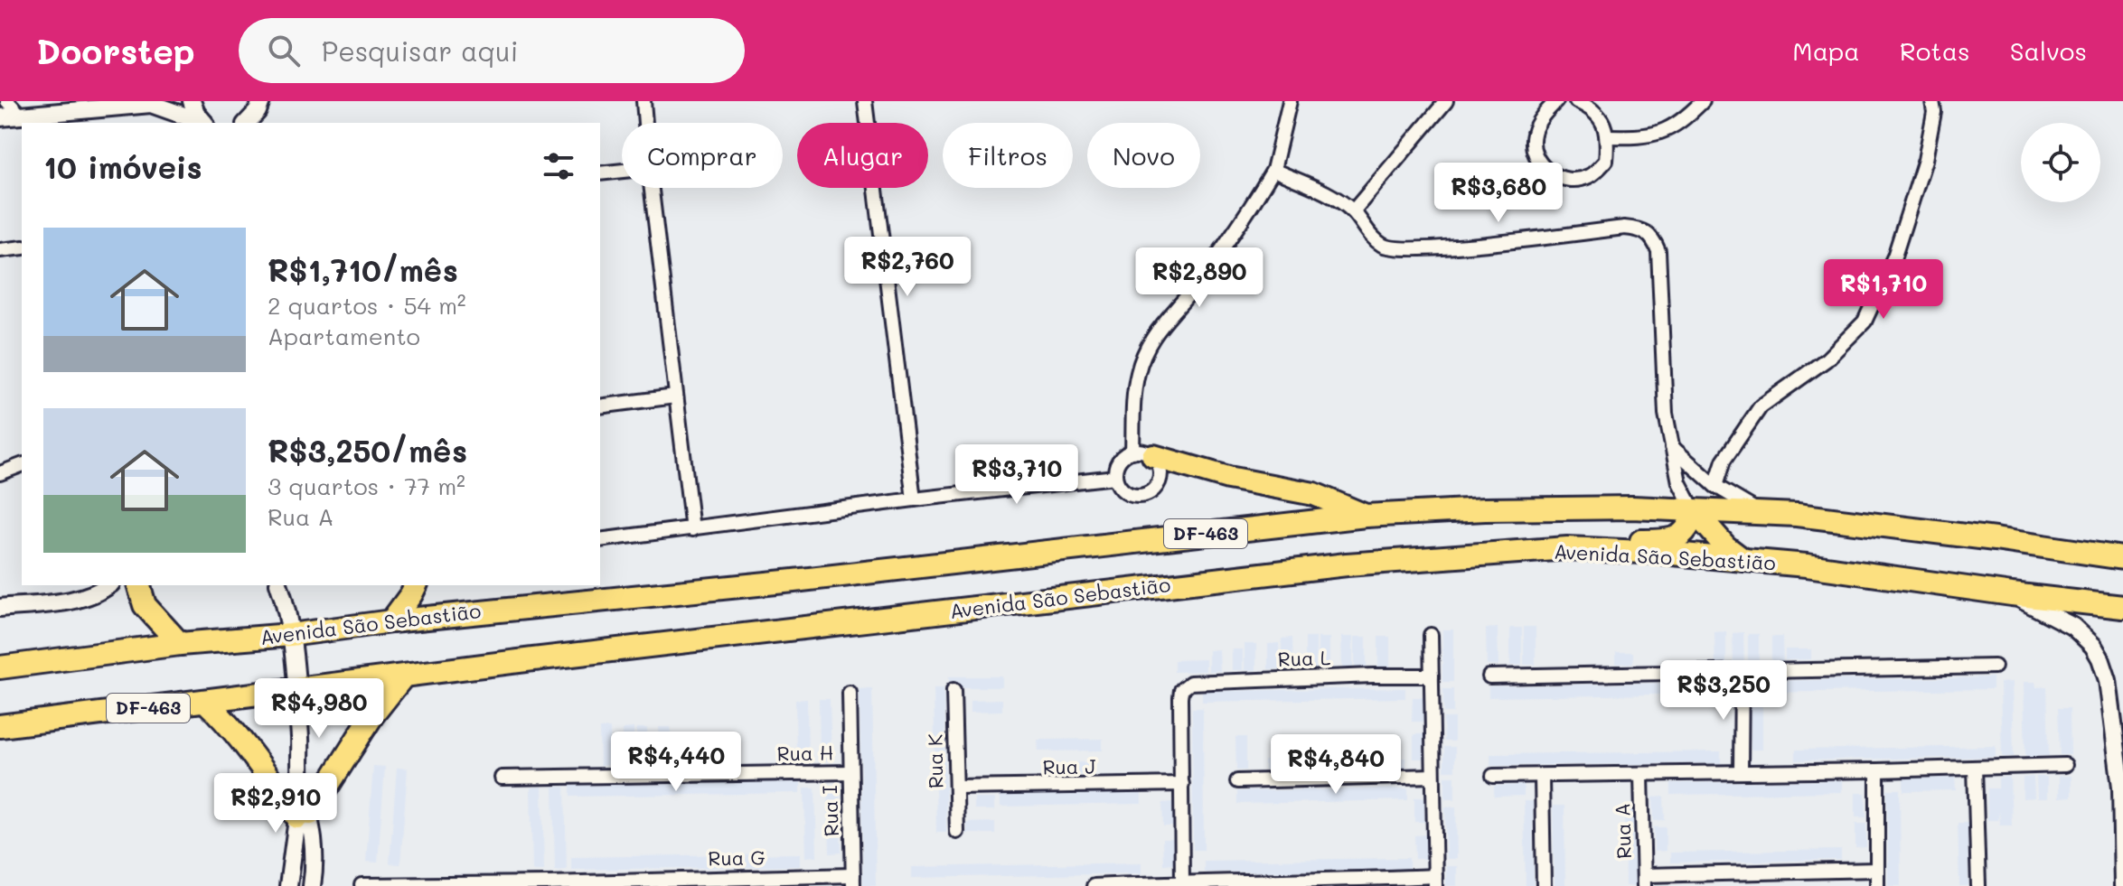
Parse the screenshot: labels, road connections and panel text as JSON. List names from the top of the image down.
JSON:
{
  "streets": {
    "main road": ["DF-463", "Avenida São Sebastião"],
    "street": [
      "Rua L",
      "Rua H",
      "Rua K",
      "Rua J",
      "Rua I",
      "Rua A",
      "Rua G"
    ]
  },
  "crossings": [
    ["Rua L", "Rua J"],
    ["Rua H", "Rua I"],
    ["Rua K", "Rua J"],
    ["Rua I", "Rua G"]
  ],
  "page": {
    "header": "Doorstep",
    "search": "Pesquisar aqui",
    "nav": ["Mapa", "Rotas", "Salvos"],
    "chip": [
      "Comprar",
      "Alugar",
      "Filtros",
      "Novo"
    ],
    "heading": "10 imóveis",
    "price": [
      "R$3,680",
      "R$2,760",
      "R$2,890",
      "R$1,710",
      "R$3,710",
      "R$3,250",
      "R$4,980",
      "R$4,440",
      "R$4,840",
      "R$2,910"
    ],
    "list": [
      {
        "name": "R$1,710/mês",
        "note": "2 quartos · 54 m² · Apartamento"
      },
      {
        "name": "R$3,250/mês",
        "note": "3 quartos · 77 m² · Rua A"
      }
    ]
  }
}
